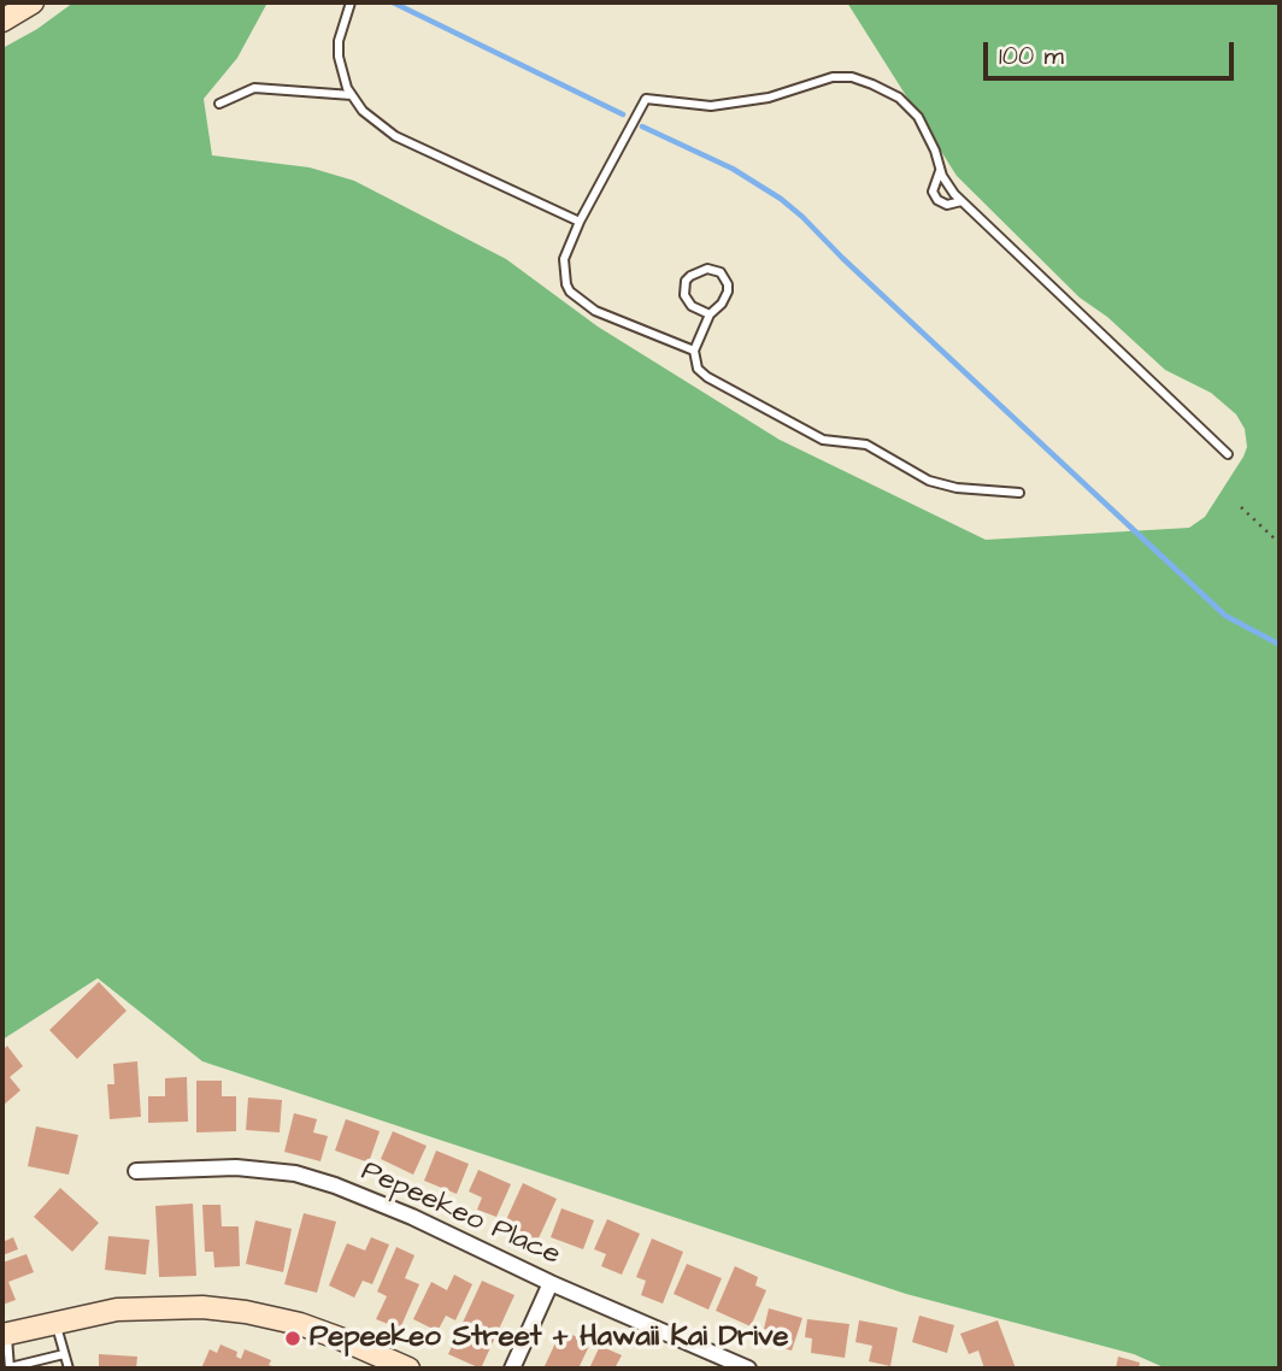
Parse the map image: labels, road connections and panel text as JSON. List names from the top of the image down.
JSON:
{
  "streets": {
    "street": ["Pepeekeo Place"]
  },
  "places": ["Pepeekeo Street + Hawaii Kai Drive"],
  "scale_bar": "100 m"
}
